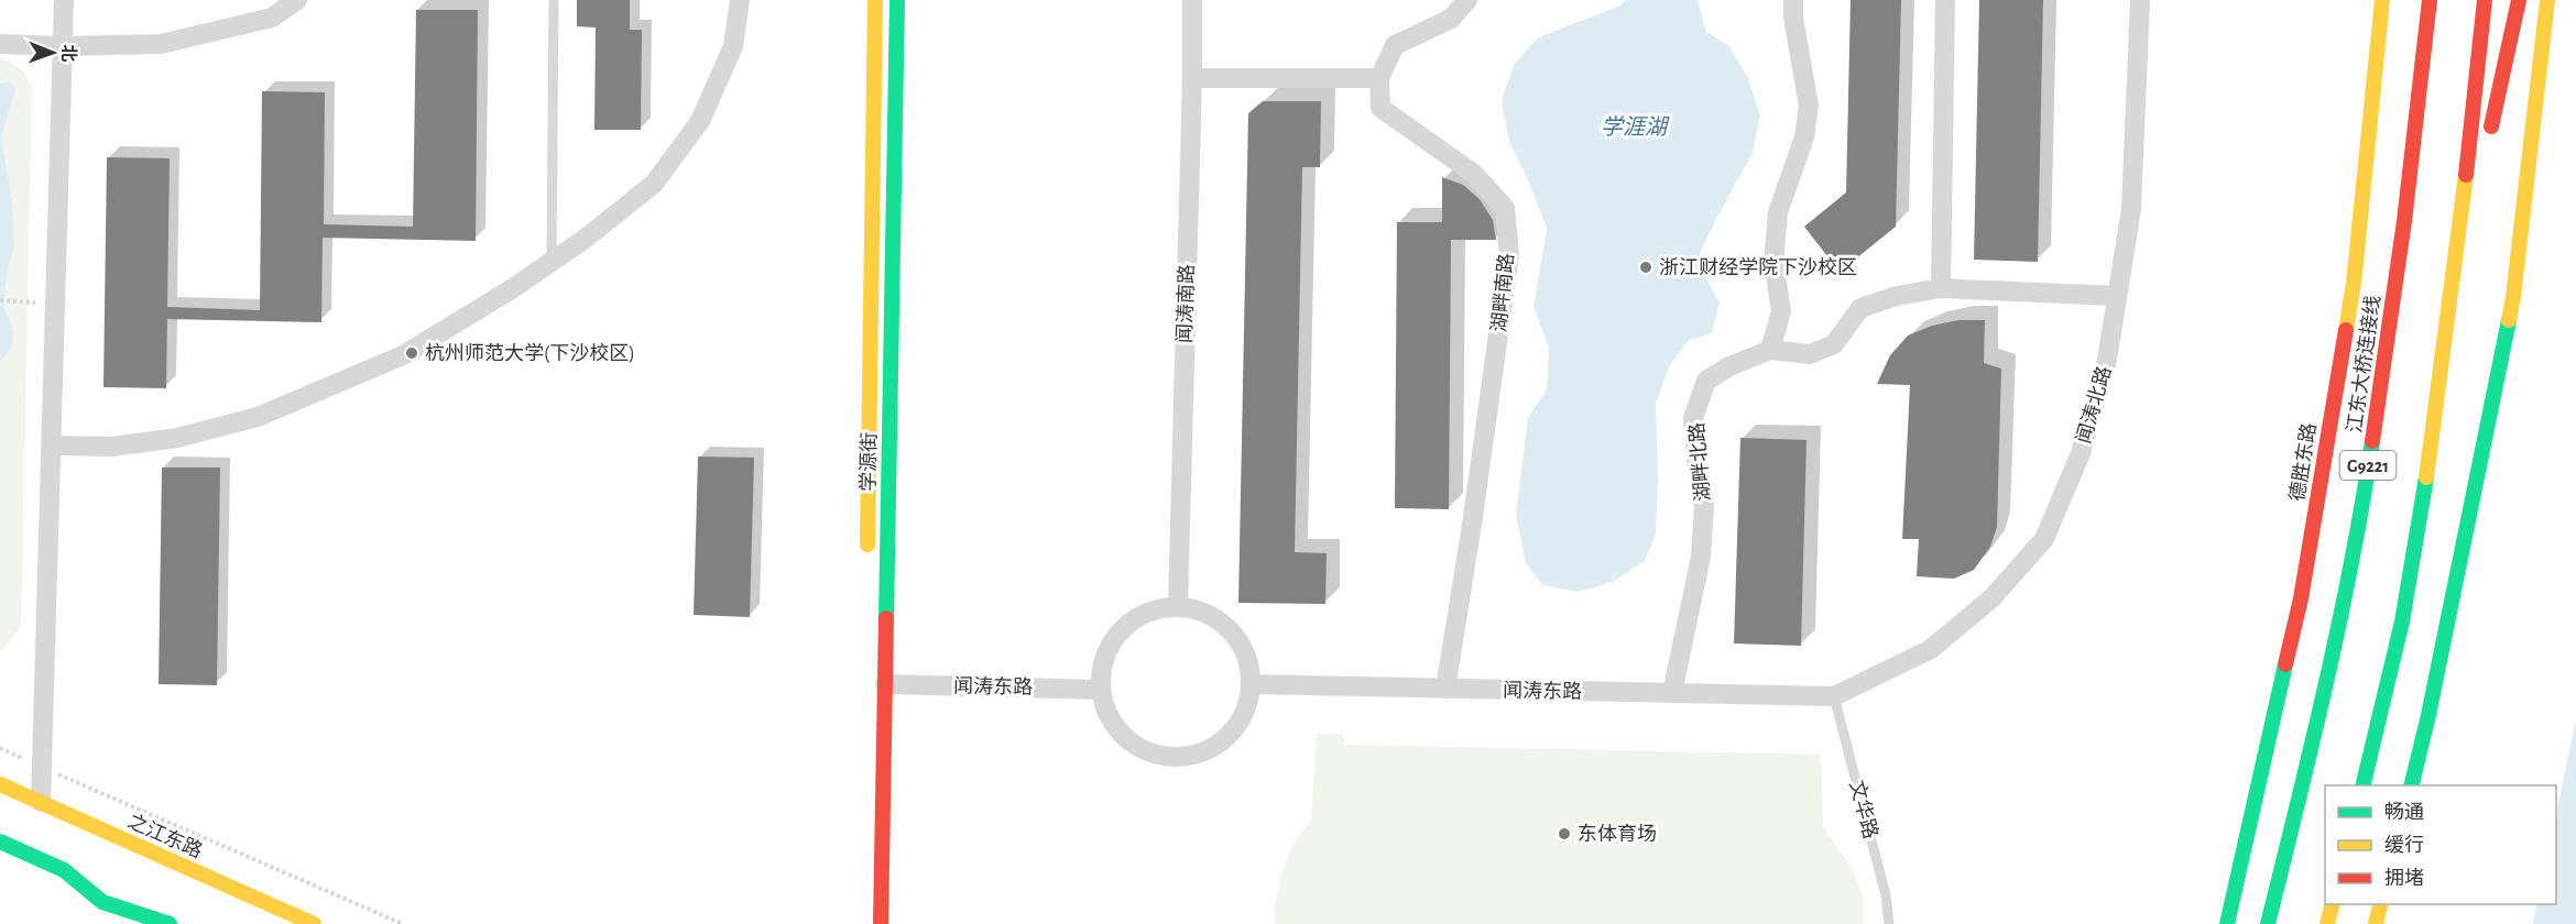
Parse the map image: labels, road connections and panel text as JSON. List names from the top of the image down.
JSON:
{
  "streets": {
    "main road": [
      "江东大桥连接线",
      "学源街",
      "德胜东路",
      "G9221",
      "之江东路"
    ],
    "street": [
      "湖畔南路",
      "闻涛南路",
      "闻涛北路",
      "湖畔北路",
      "闻涛东路"
    ],
    "lane": ["文华路"]
  },
  "crossings": [
    ["湖畔南路", "闻涛东路"],
    ["闻涛南路", "闻涛东路"],
    ["闻涛北路", "闻涛东路"],
    ["闻涛北路", "文华路"],
    ["学源街", "闻涛东路"],
    ["湖畔北路", "闻涛东路"],
    ["闻涛东路", "文华路"]
  ],
  "water": ["学涯湖"],
  "places": ["浙江财经学院下沙校区", "杭州师范大学(下沙校区)", "东体育场"],
  "legend": ["畅通", "缓行", "拥堵"],
  "north": "right"
}
